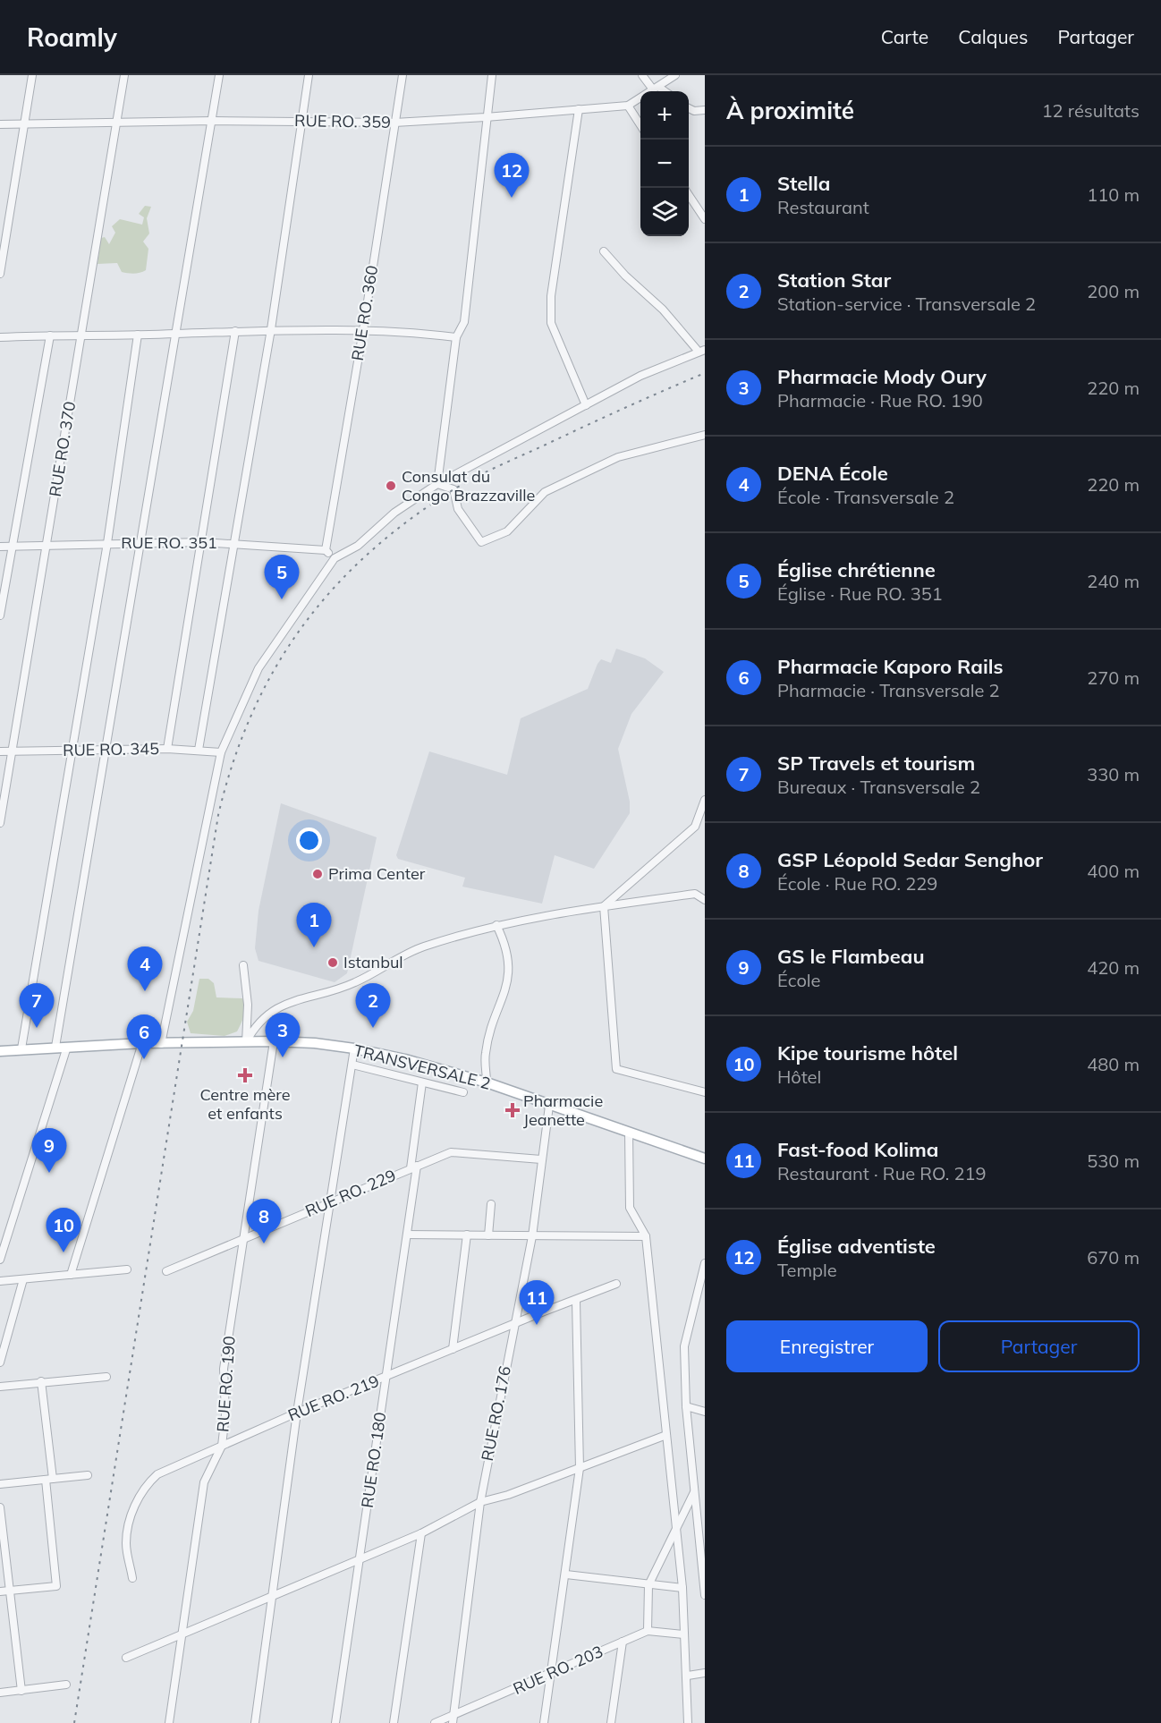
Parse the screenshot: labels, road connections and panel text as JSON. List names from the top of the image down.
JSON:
{
  "streets": {
    "main road": ["TRANSVERSALE 2"],
    "street": [
      "RUE RO. 359",
      "RUE RO. 360",
      "RUE RO. 370",
      "RUE RO. 351",
      "RUE RO. 345",
      "RUE RO. 229",
      "RUE RO. 190",
      "RUE RO. 219",
      "RUE RO. 176",
      "RUE RO. 180",
      "RUE RO. 203"
    ]
  },
  "crossings": [
    ["RUE RO. 359", "RUE RO. 360"],
    ["RUE RO. 359", "RUE RO. 370"],
    ["RUE RO. 360", "RUE RO. 351"],
    ["RUE RO. 370", "RUE RO. 351"],
    ["RUE RO. 370", "RUE RO. 345"],
    ["TRANSVERSALE 2", "RUE RO. 190"],
    ["TRANSVERSALE 2", "RUE RO. 176"],
    ["RUE RO. 229", "RUE RO. 190"],
    ["RUE RO. 229", "RUE RO. 176"],
    ["RUE RO. 229", "RUE RO. 180"],
    ["RUE RO. 190", "RUE RO. 219"],
    ["RUE RO. 219", "RUE RO. 176"],
    ["RUE RO. 219", "RUE RO. 180"],
    ["RUE RO. 176", "RUE RO. 203"]
  ],
  "places": {
    "other": ["Consulat du Congo Brazzaville", "Prima Center", "Istanbul"],
    "health": ["Centre mère et enfants", "Pharmacie Jeanette"]
  },
  "page": {
    "header": "Roamly",
    "nav": ["Carte", "Calques", "Partager"],
    "heading": ["À proximité", "12 résultats"],
    "map_buttons": ["+", "−"],
    "list": [
      {
        "mark": "1",
        "name": "Stella",
        "note": "Restaurant",
        "value": "110 m"
      },
      {
        "mark": "2",
        "name": "Station Star",
        "note": "Station-service · Transversale 2",
        "value": "200 m"
      },
      {
        "mark": "3",
        "name": "Pharmacie Mody Oury",
        "note": "Pharmacie · Rue RO. 190",
        "value": "220 m"
      },
      {
        "mark": "4",
        "name": "DENA École",
        "note": "École · Transversale 2",
        "value": "220 m"
      },
      {
        "mark": "5",
        "name": "Église chrétienne",
        "note": "Église · Rue RO. 351",
        "value": "240 m"
      },
      {
        "mark": "6",
        "name": "Pharmacie Kaporo Rails",
        "note": "Pharmacie · Transversale 2",
        "value": "270 m"
      },
      {
        "mark": "7",
        "name": "SP Travels et tourism",
        "note": "Bureaux · Transversale 2",
        "value": "330 m"
      },
      {
        "mark": "8",
        "name": "GSP Léopold Sedar Senghor",
        "note": "École · Rue RO. 229",
        "value": "400 m"
      },
      {
        "mark": "9",
        "name": "GS le Flambeau",
        "note": "École",
        "value": "420 m"
      },
      {
        "mark": "10",
        "name": "Kipe tourisme hôtel",
        "note": "Hôtel",
        "value": "480 m"
      },
      {
        "mark": "11",
        "name": "Fast-food Kolima",
        "note": "Restaurant · Rue RO. 219",
        "value": "530 m"
      },
      {
        "mark": "12",
        "name": "Église adventiste",
        "note": "Temple",
        "value": "670 m"
      }
    ],
    "pins": [
      "12",
      "5",
      "1",
      "4",
      "2",
      "7",
      "3",
      "6",
      "9",
      "8",
      "10",
      "11"
    ],
    "buttons": ["Enregistrer", "Partager"]
  }
}
